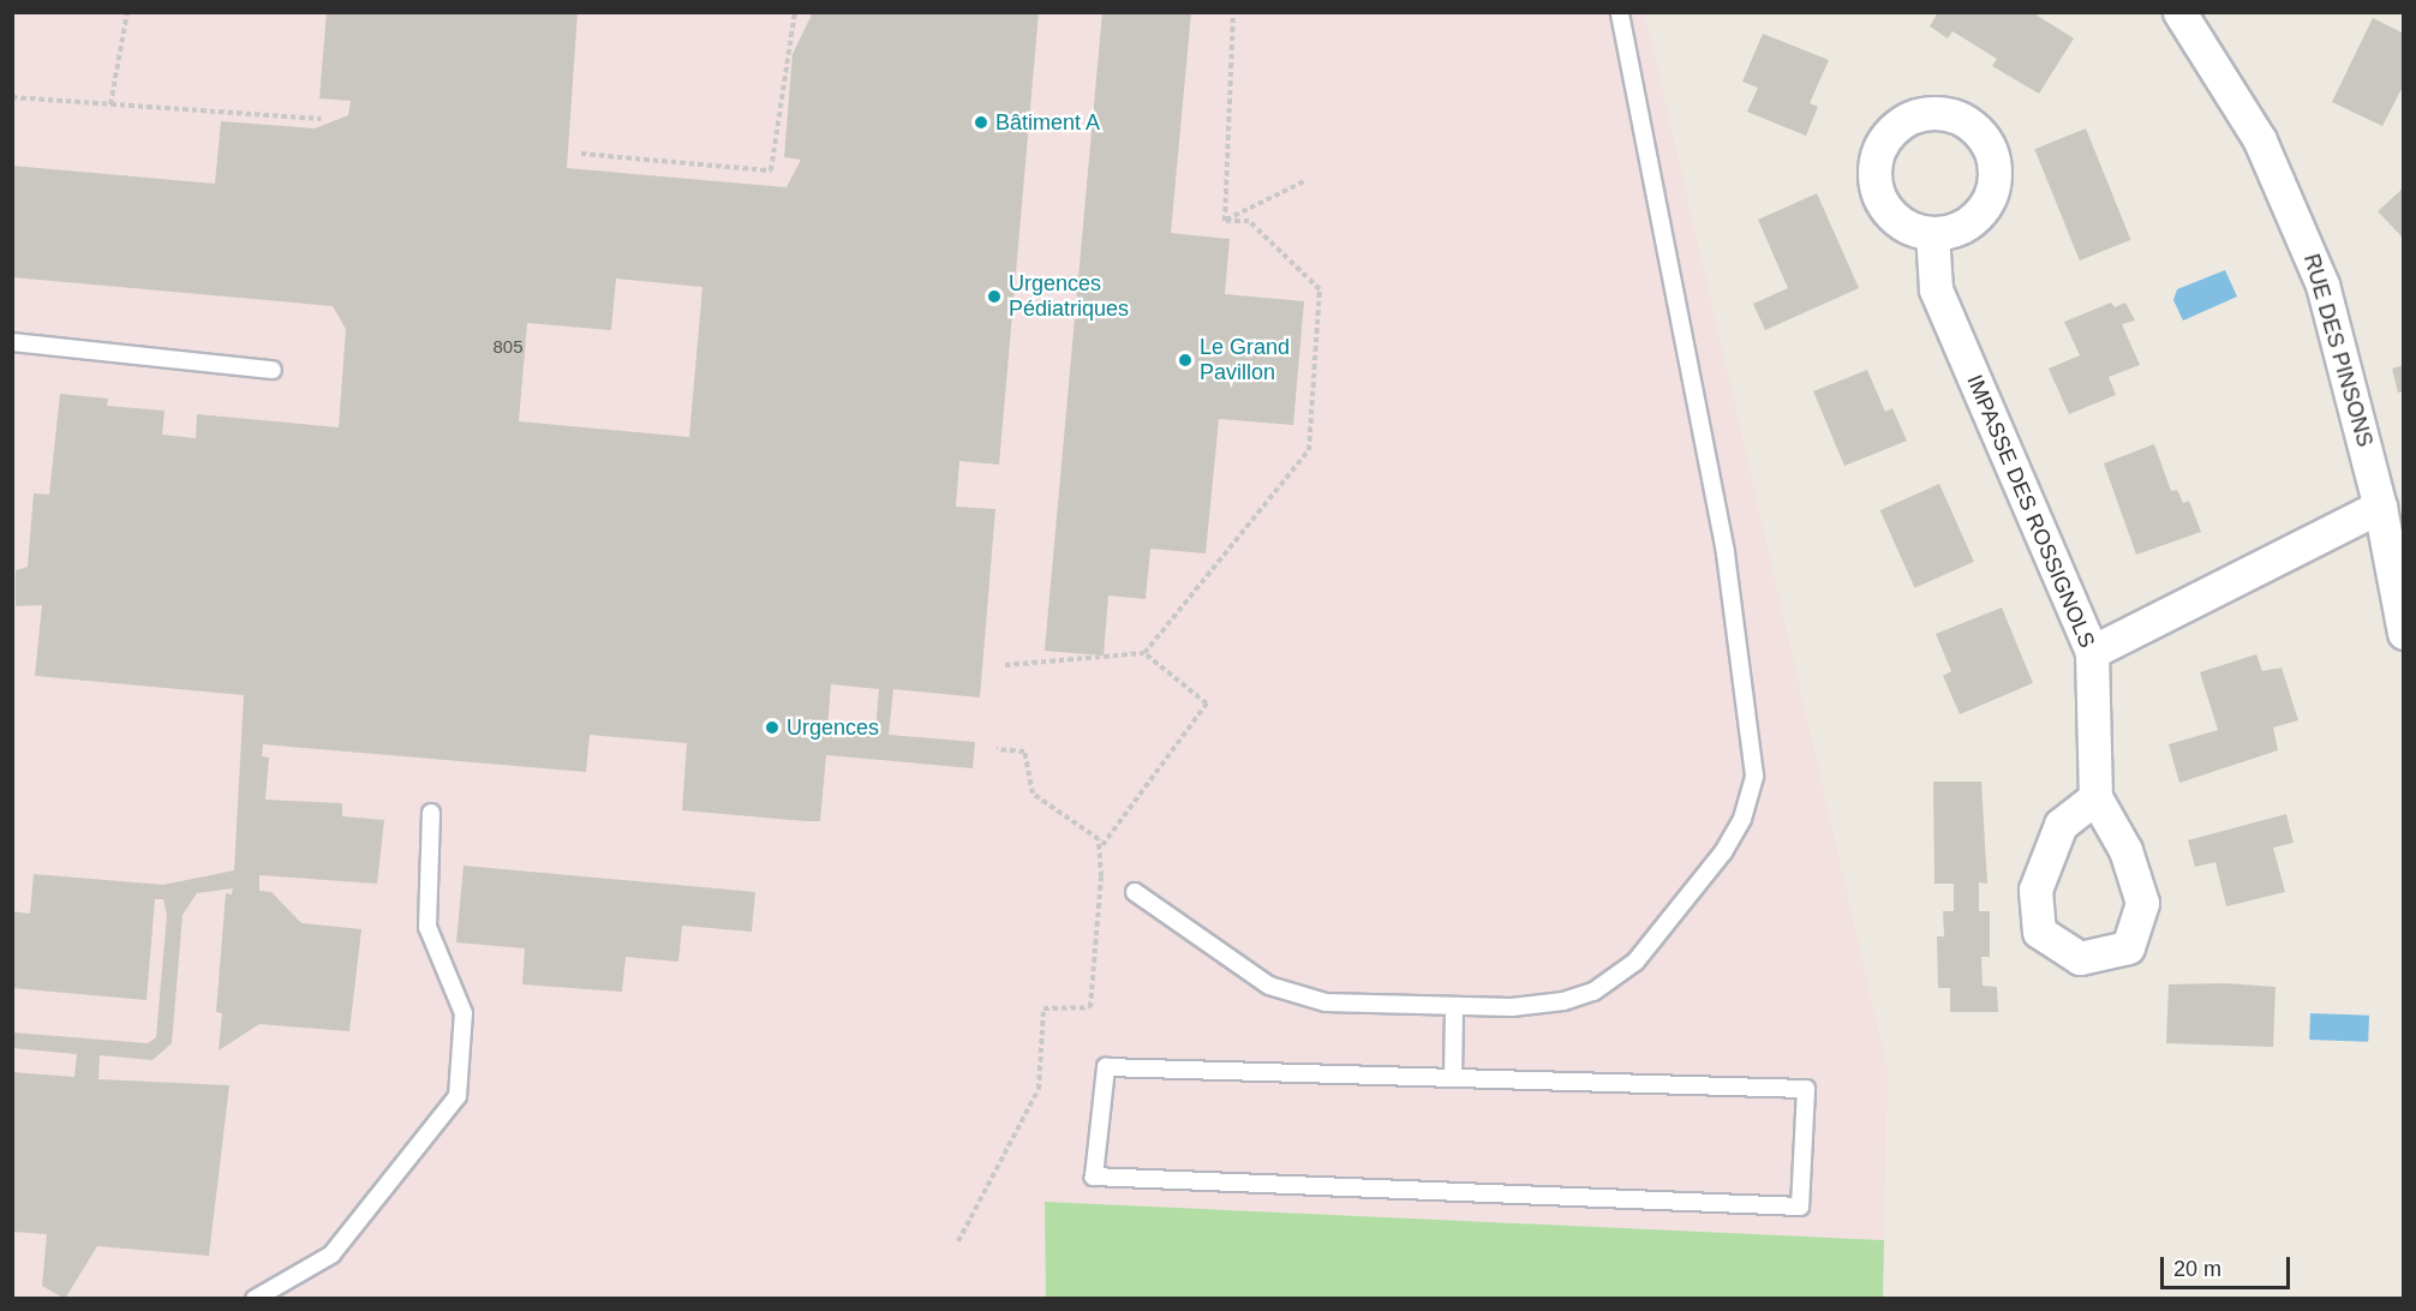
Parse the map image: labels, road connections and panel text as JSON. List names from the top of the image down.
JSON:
{
  "streets": {
    "street": ["RUE DES PINSONS", "IMPASSE DES ROSSIGNOLS"]
  },
  "places": [
    "Bâtiment A",
    "Urgences Pédiatriques",
    "Le Grand Pavillon",
    "Urgences"
  ],
  "house_numbers": ["805"],
  "scale_bar": "20 m"
}
